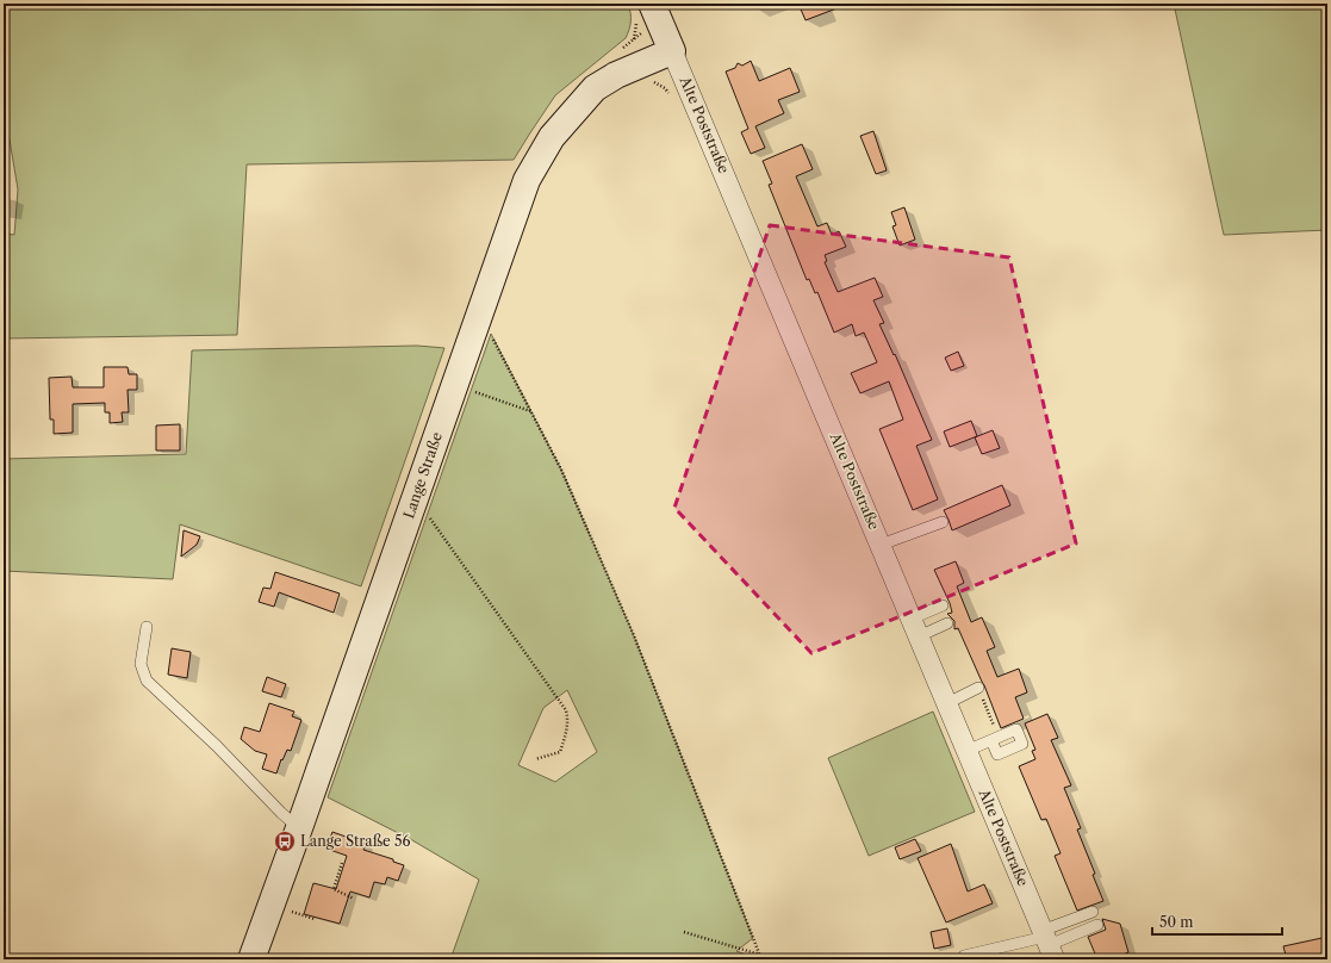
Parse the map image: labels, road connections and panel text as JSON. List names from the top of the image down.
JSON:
{
  "streets": {
    "street": ["Alte Poststraße", "Lange Straße"]
  },
  "crossings": [
    ["Alte Poststraße", "Lange Straße"]
  ],
  "places": {
    "bus stop": ["Lange Straße 56"]
  },
  "scale_bar": "50 m"
}
